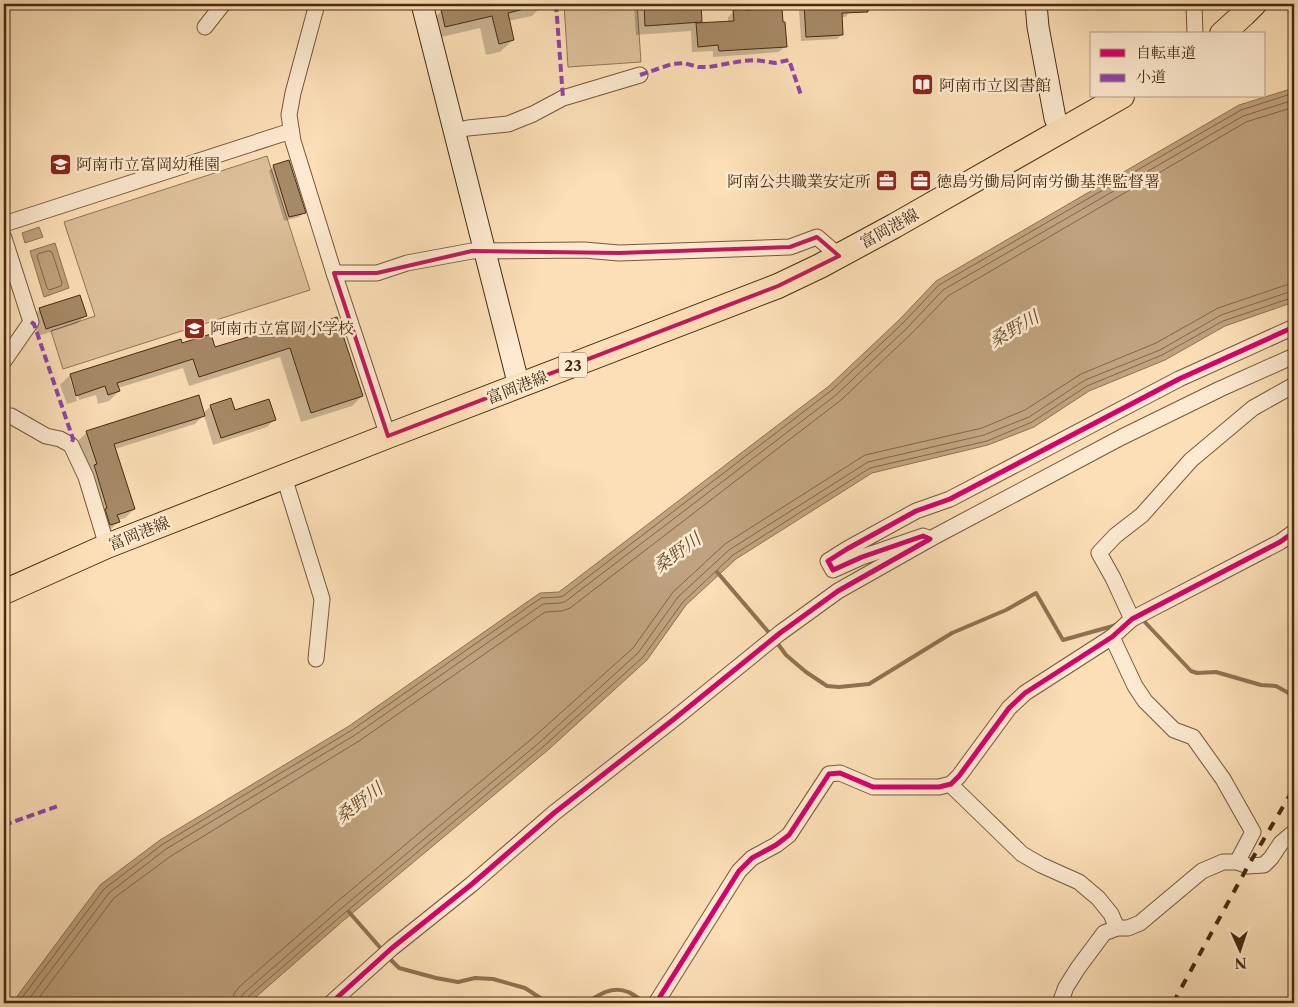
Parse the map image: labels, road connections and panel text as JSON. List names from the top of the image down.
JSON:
{
  "streets": {
    "main road": ["富岡港線", "23"]
  },
  "water": ["桑野川"],
  "places": {
    "library": ["阿南市立図書館"],
    "school or university": ["阿南市立富岡幼稚園", "阿南市立富岡小学校"],
    "office": ["阿南公共職業安定所", "徳島労働局阿南労働基準監督署"]
  },
  "legend": ["自転車道", "小道"],
  "north": "bottom"
}
